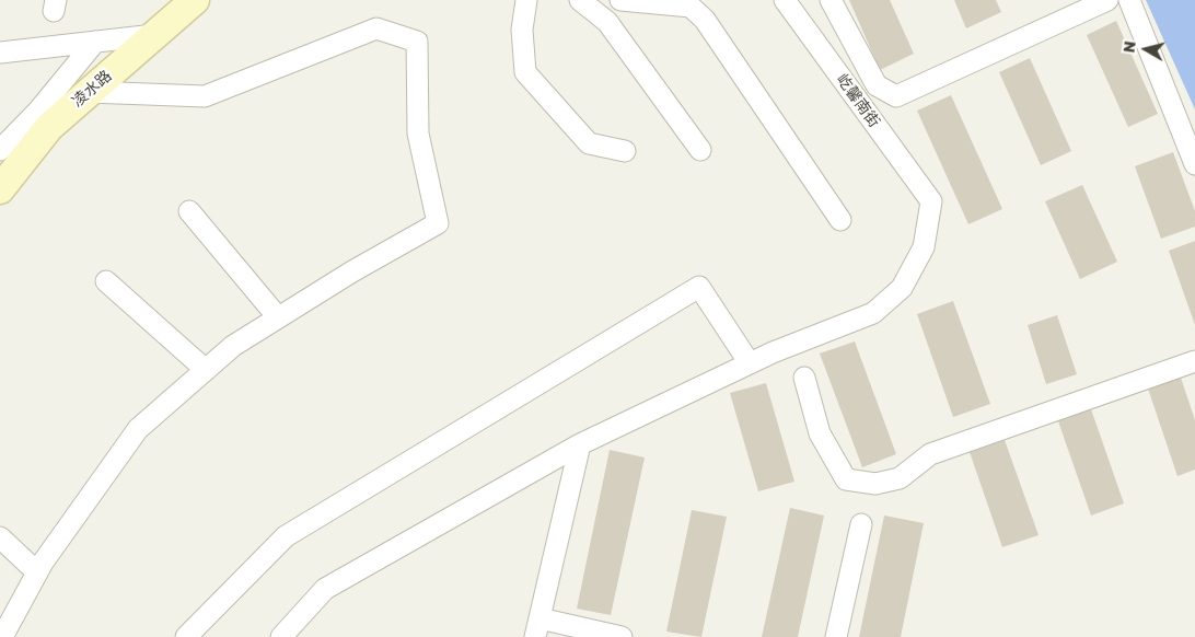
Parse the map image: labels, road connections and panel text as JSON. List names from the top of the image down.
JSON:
{
  "streets": {
    "street": ["凌水路", "屹馨南街"]
  },
  "north": "left"
}
